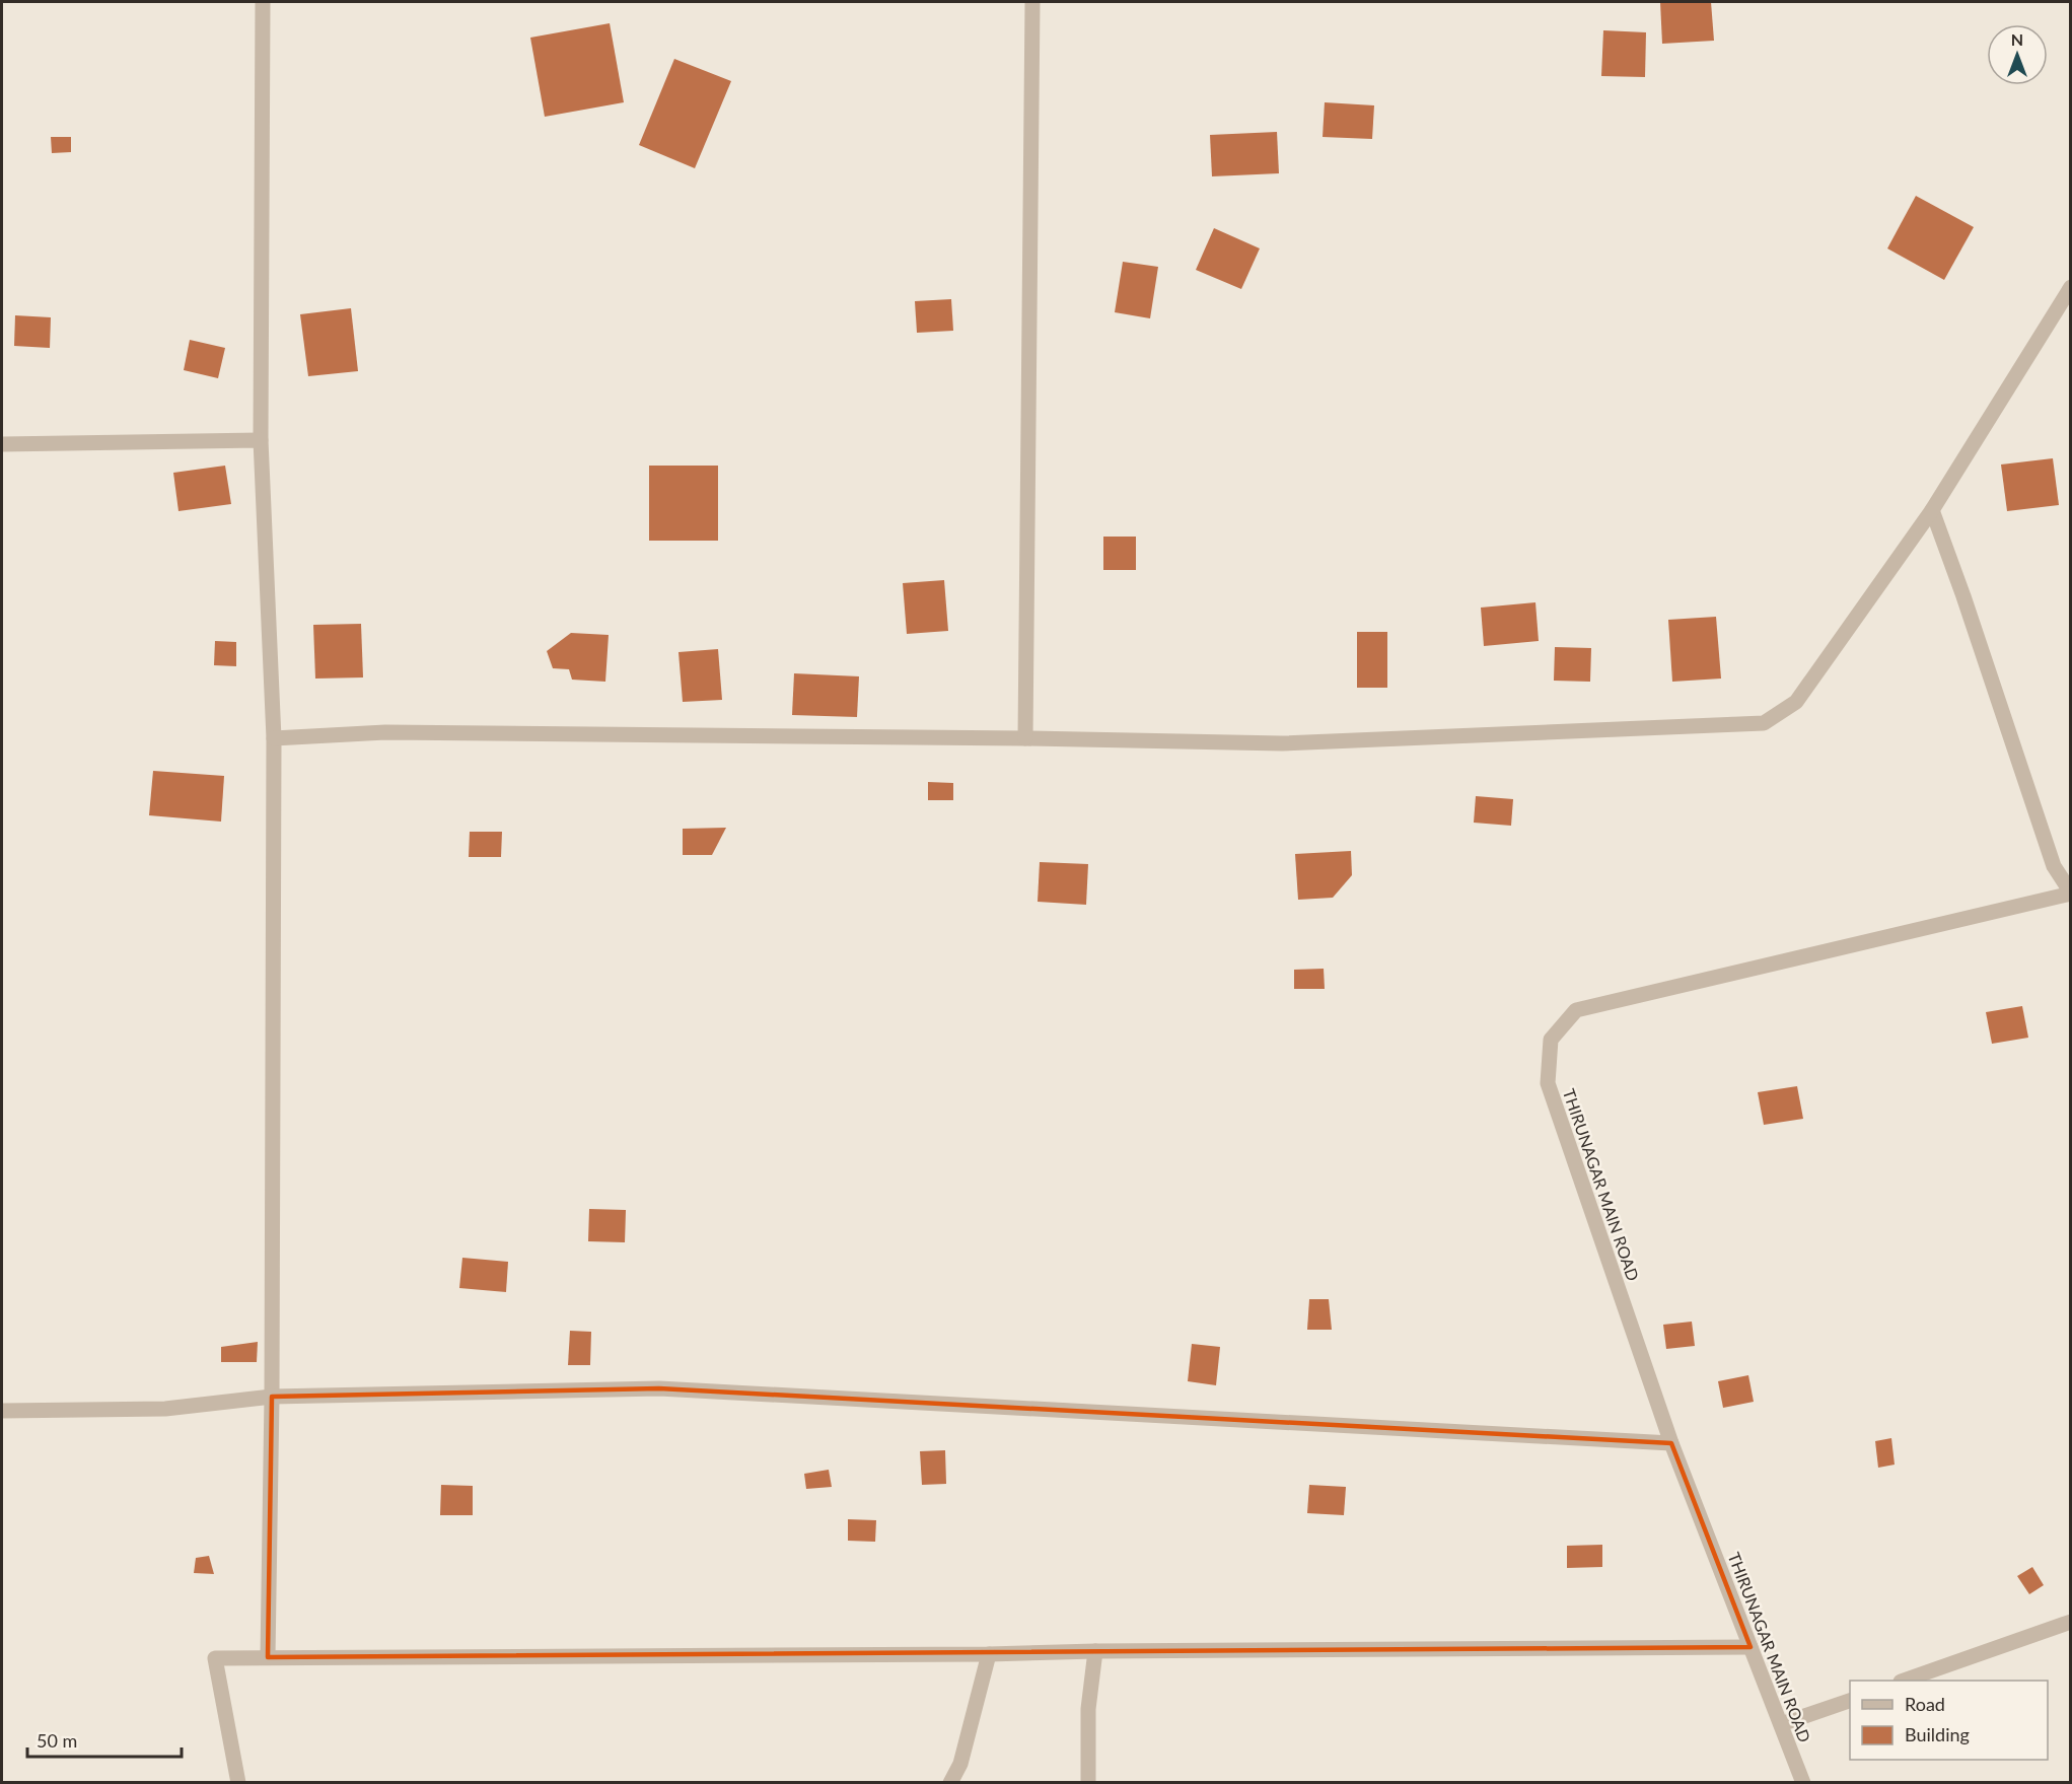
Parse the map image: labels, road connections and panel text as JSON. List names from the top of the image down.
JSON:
{
  "streets": {
    "street": ["THIRUNAGAR MAIN ROAD"]
  },
  "legend": ["Road", "Building"],
  "scale_bar": "50 m",
  "north": "top"
}
